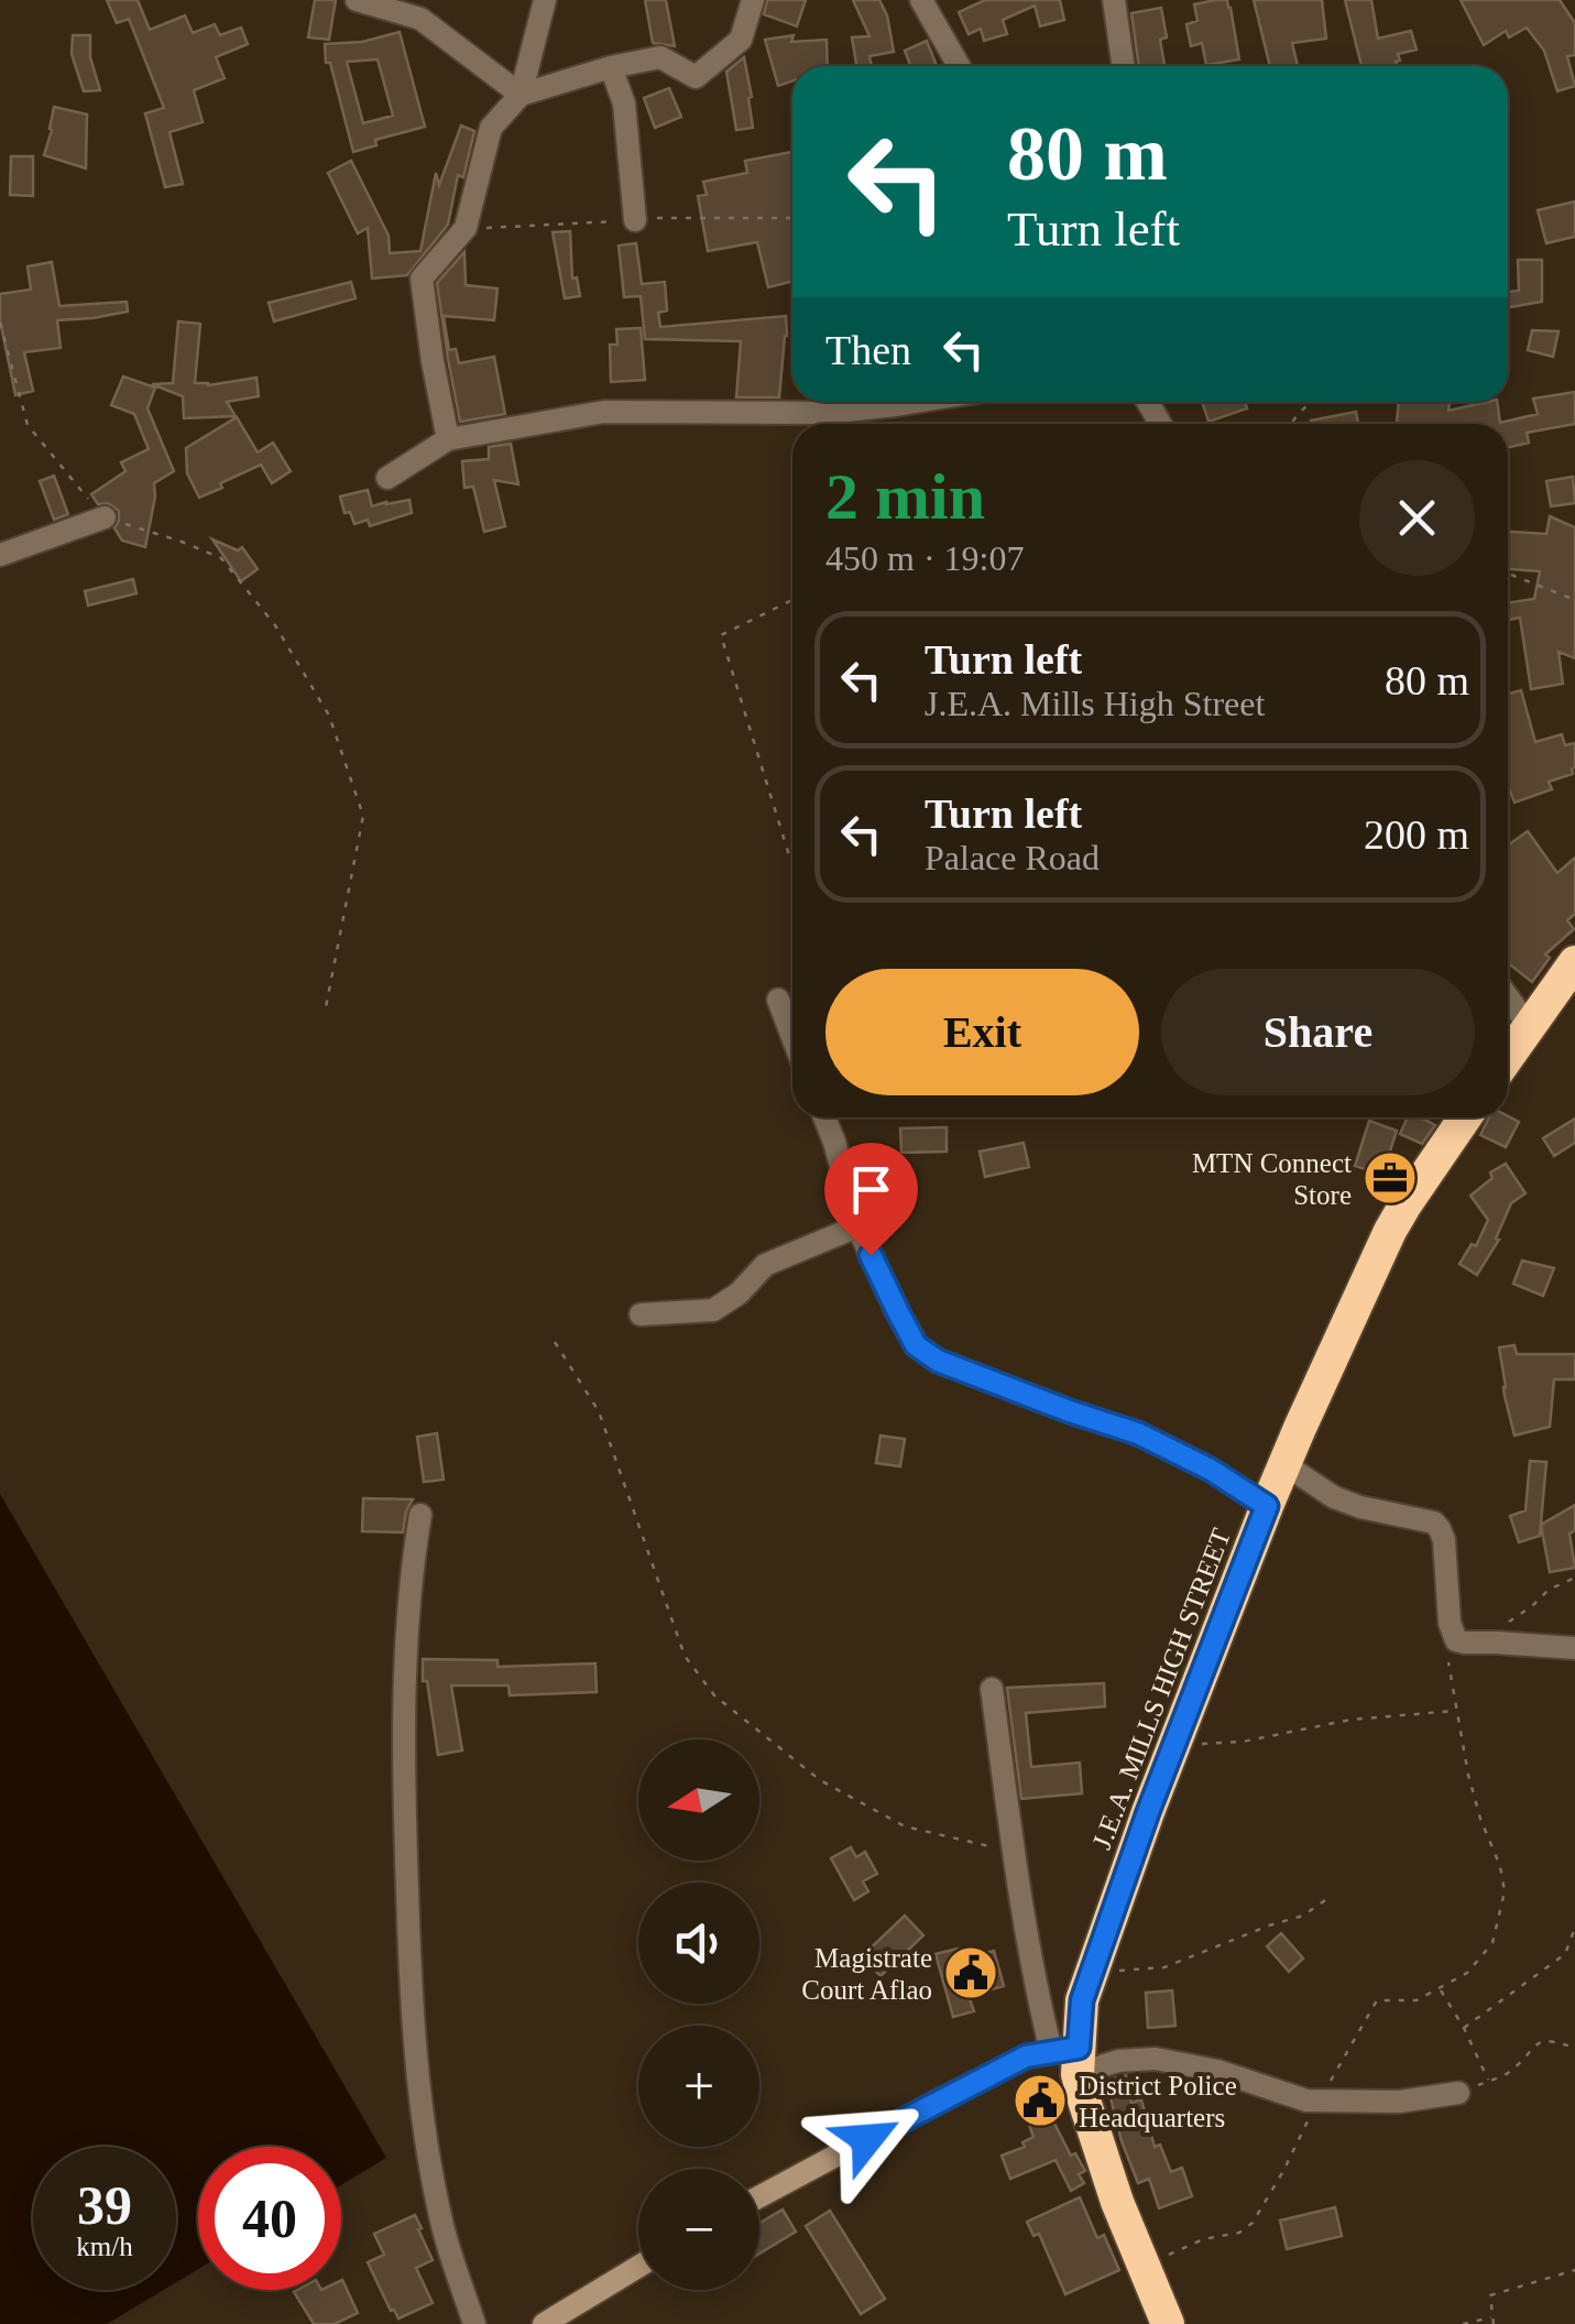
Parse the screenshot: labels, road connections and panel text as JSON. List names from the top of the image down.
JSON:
{
  "streets": {
    "highway": ["J.E.A. MILLS HIGH STREET"]
  },
  "places": {
    "office": ["MTN Connect Store"],
    "public building": ["Magistrate Court Aflao", "District Police Headquarters"]
  },
  "north": "left",
  "page": {
    "turn": ["80 m", "Turn left"],
    "then": "Then",
    "heading": ["2 min", "450 m · 19:07"],
    "list": [
      {
        "name": "Turn left",
        "note": "J.E.A. Mills High Street",
        "value": "80 m"
      },
      {
        "name": "Turn left",
        "note": "Palace Road",
        "value": "200 m"
      }
    ],
    "buttons": ["Exit", "Share"],
    "map_buttons": ["+", "−"],
    "speed": "39 km/h",
    "limit": "40"
  }
}
